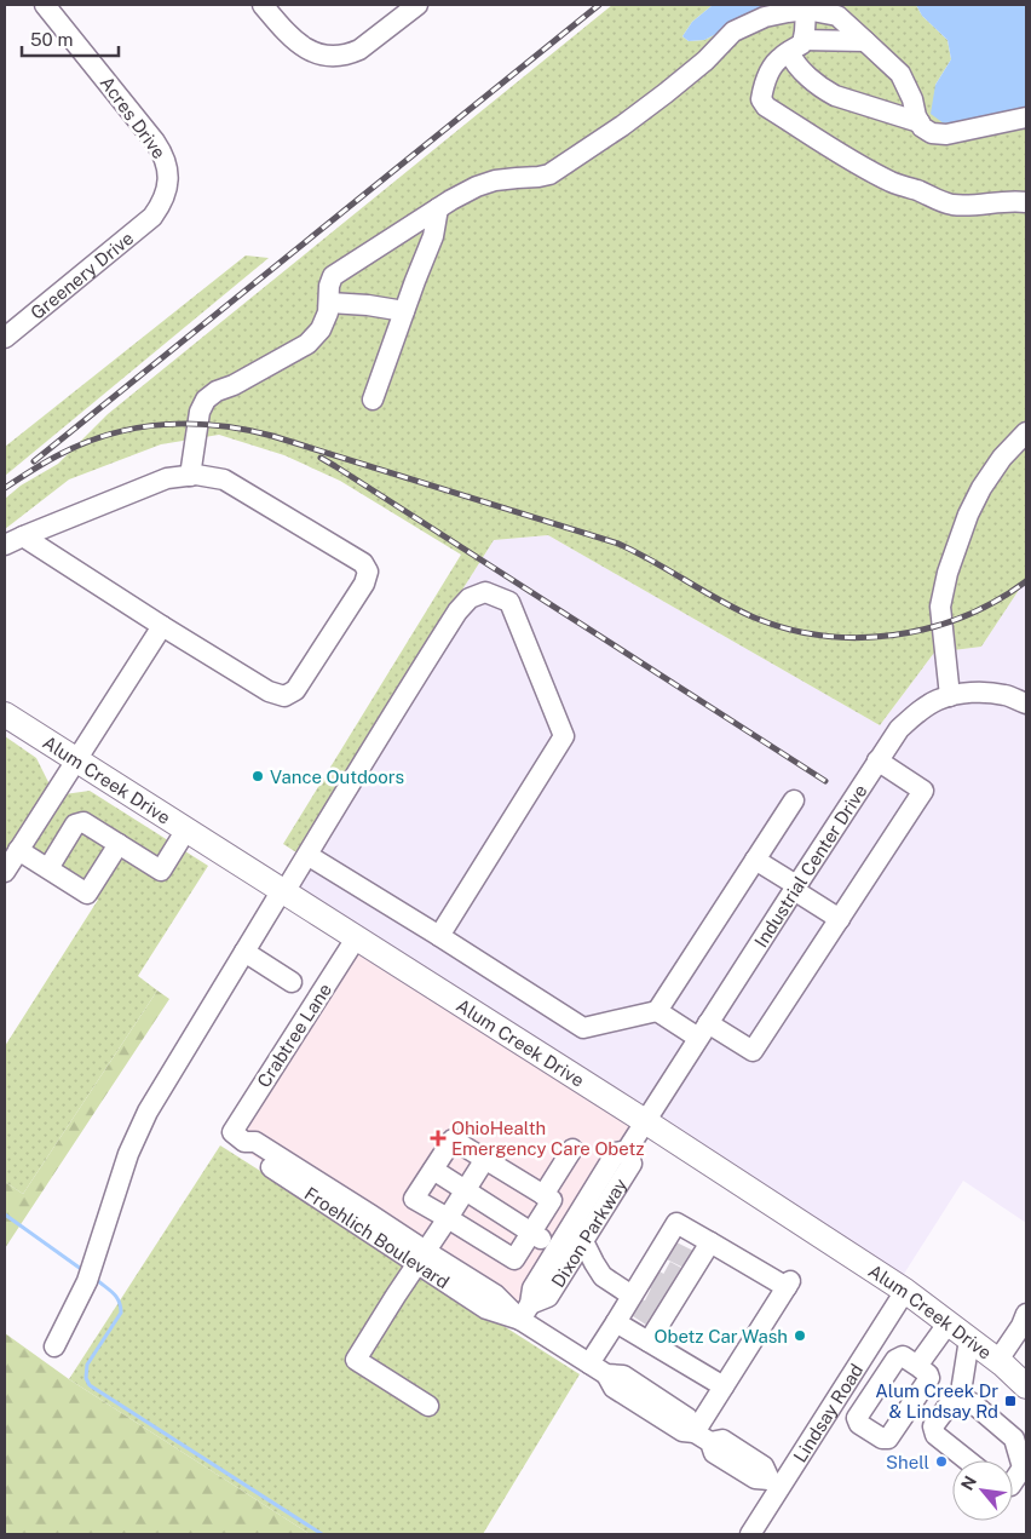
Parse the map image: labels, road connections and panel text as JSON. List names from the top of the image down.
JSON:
{
  "streets": {
    "main road": ["Alum Creek Drive"],
    "street": [
      "Acres Drive",
      "Greenery Drive",
      "Industrial Center Drive",
      "Crabtree Lane",
      "Dixon Parkway",
      "Froehlich Boulevard",
      "Lindsay Road"
    ]
  },
  "crossings": [
    ["Acres Drive", "Greenery Drive"],
    ["Alum Creek Drive", "Industrial Center Drive"],
    ["Alum Creek Drive", "Crabtree Lane"],
    ["Alum Creek Drive", "Dixon Parkway"],
    ["Alum Creek Drive", "Lindsay Road"],
    ["Industrial Center Drive", "Dixon Parkway"],
    ["Crabtree Lane", "Froehlich Boulevard"],
    ["Dixon Parkway", "Froehlich Boulevard"],
    ["Froehlich Boulevard", "Lindsay Road"]
  ],
  "places": {
    "other": ["Vance Outdoors", "Obetz Car Wash", "Shell"],
    "health": ["OhioHealth Emergency Care Obetz"],
    "transit": ["Alum Creek Dr & Lindsay Rd"]
  },
  "scale_bar": "50 m",
  "north": "top left"
}
